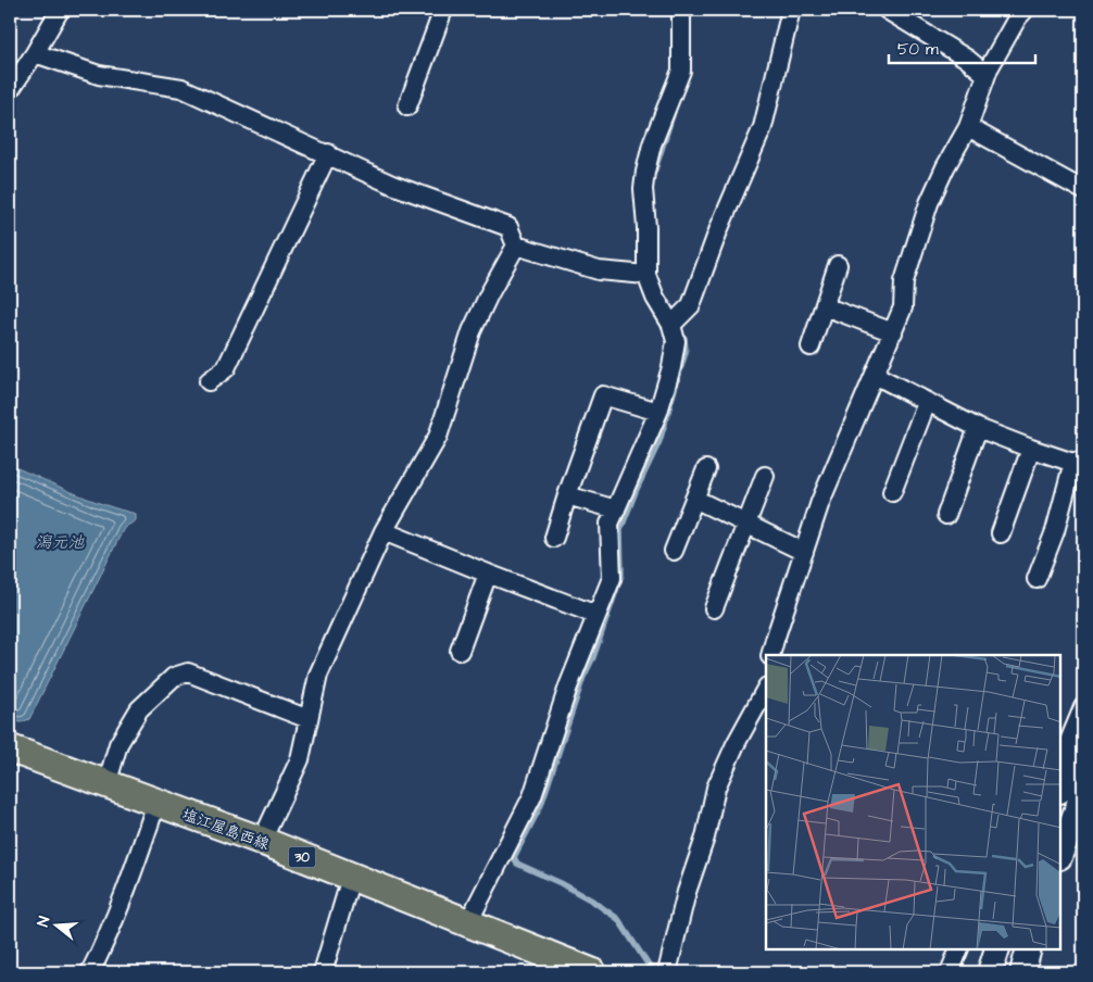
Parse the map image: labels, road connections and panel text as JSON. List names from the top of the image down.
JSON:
{
  "streets": {
    "main road": ["塩江屋島西線", "30"]
  },
  "water": ["潟元池"],
  "scale_bar": "50 m",
  "north": "left"
}
